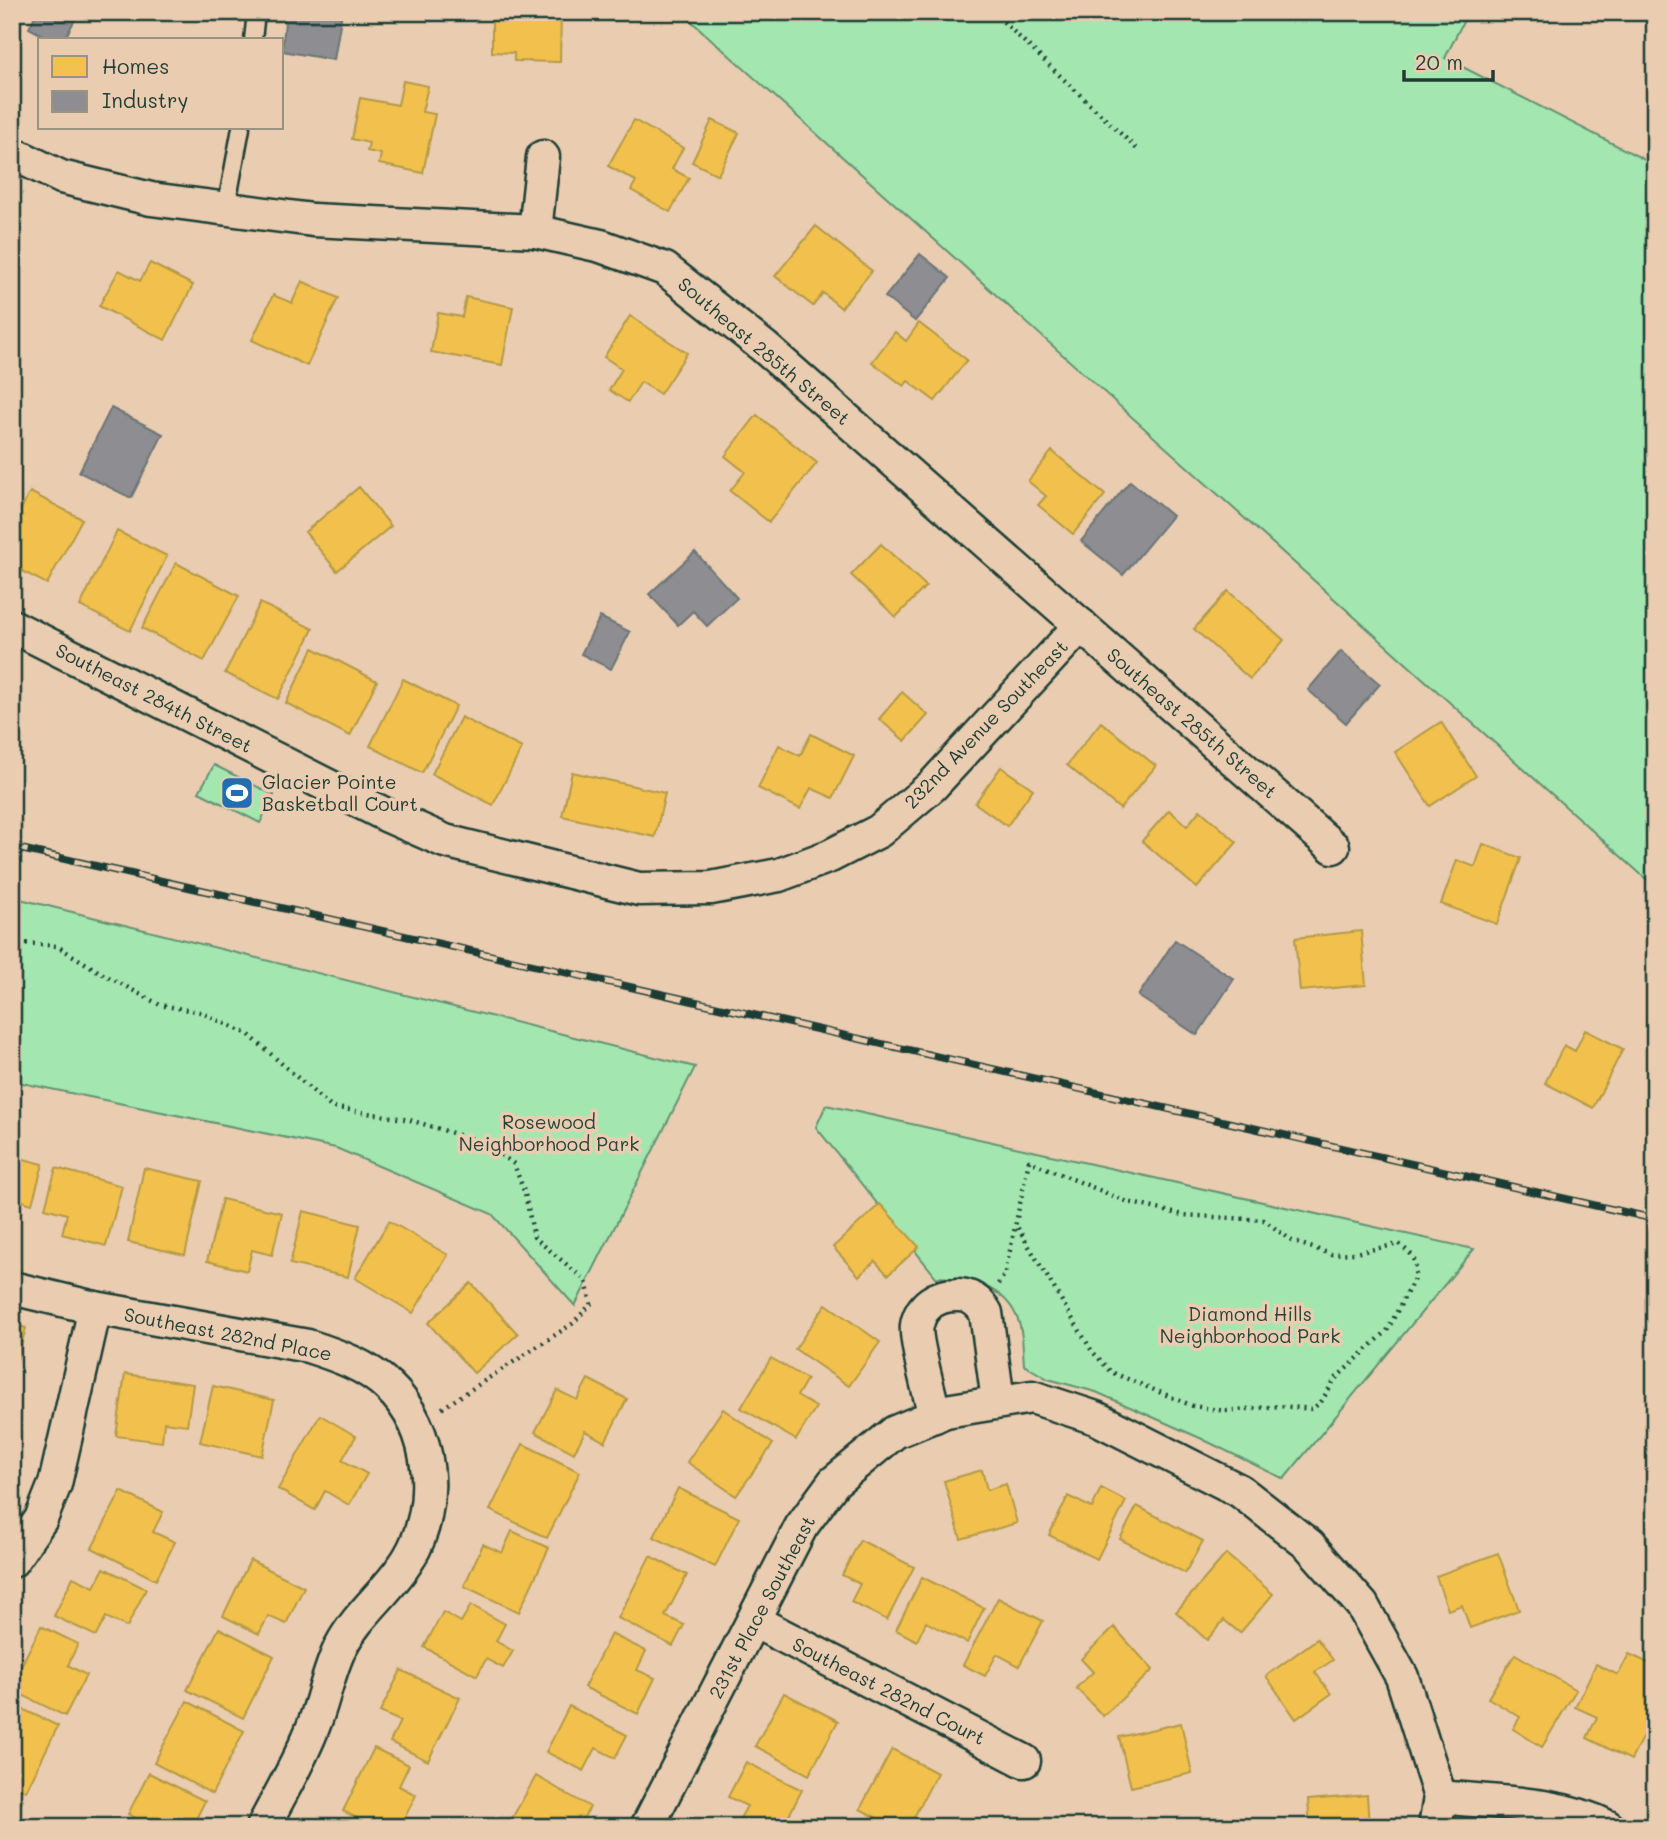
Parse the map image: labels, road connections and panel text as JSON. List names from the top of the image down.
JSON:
{
  "streets": {
    "street": [
      "Southeast 285th Street",
      "Southeast 284th Street",
      "232nd Avenue Southeast",
      "Southeast 282nd Place",
      "231st Place Southeast",
      "Southeast 282nd Court"
    ]
  },
  "crossings": [
    ["Southeast 285th Street", "232nd Avenue Southeast"],
    ["Southeast 284th Street", "232nd Avenue Southeast"],
    ["231st Place Southeast", "Southeast 282nd Court"]
  ],
  "parks": ["Rosewood Neighborhood Park", "Diamond Hills Neighborhood Park"],
  "places": {
    "sports": ["Glacier Pointe Basketball Court"]
  },
  "legend": ["Homes", "Industry"],
  "scale_bar": "20 m"
}
